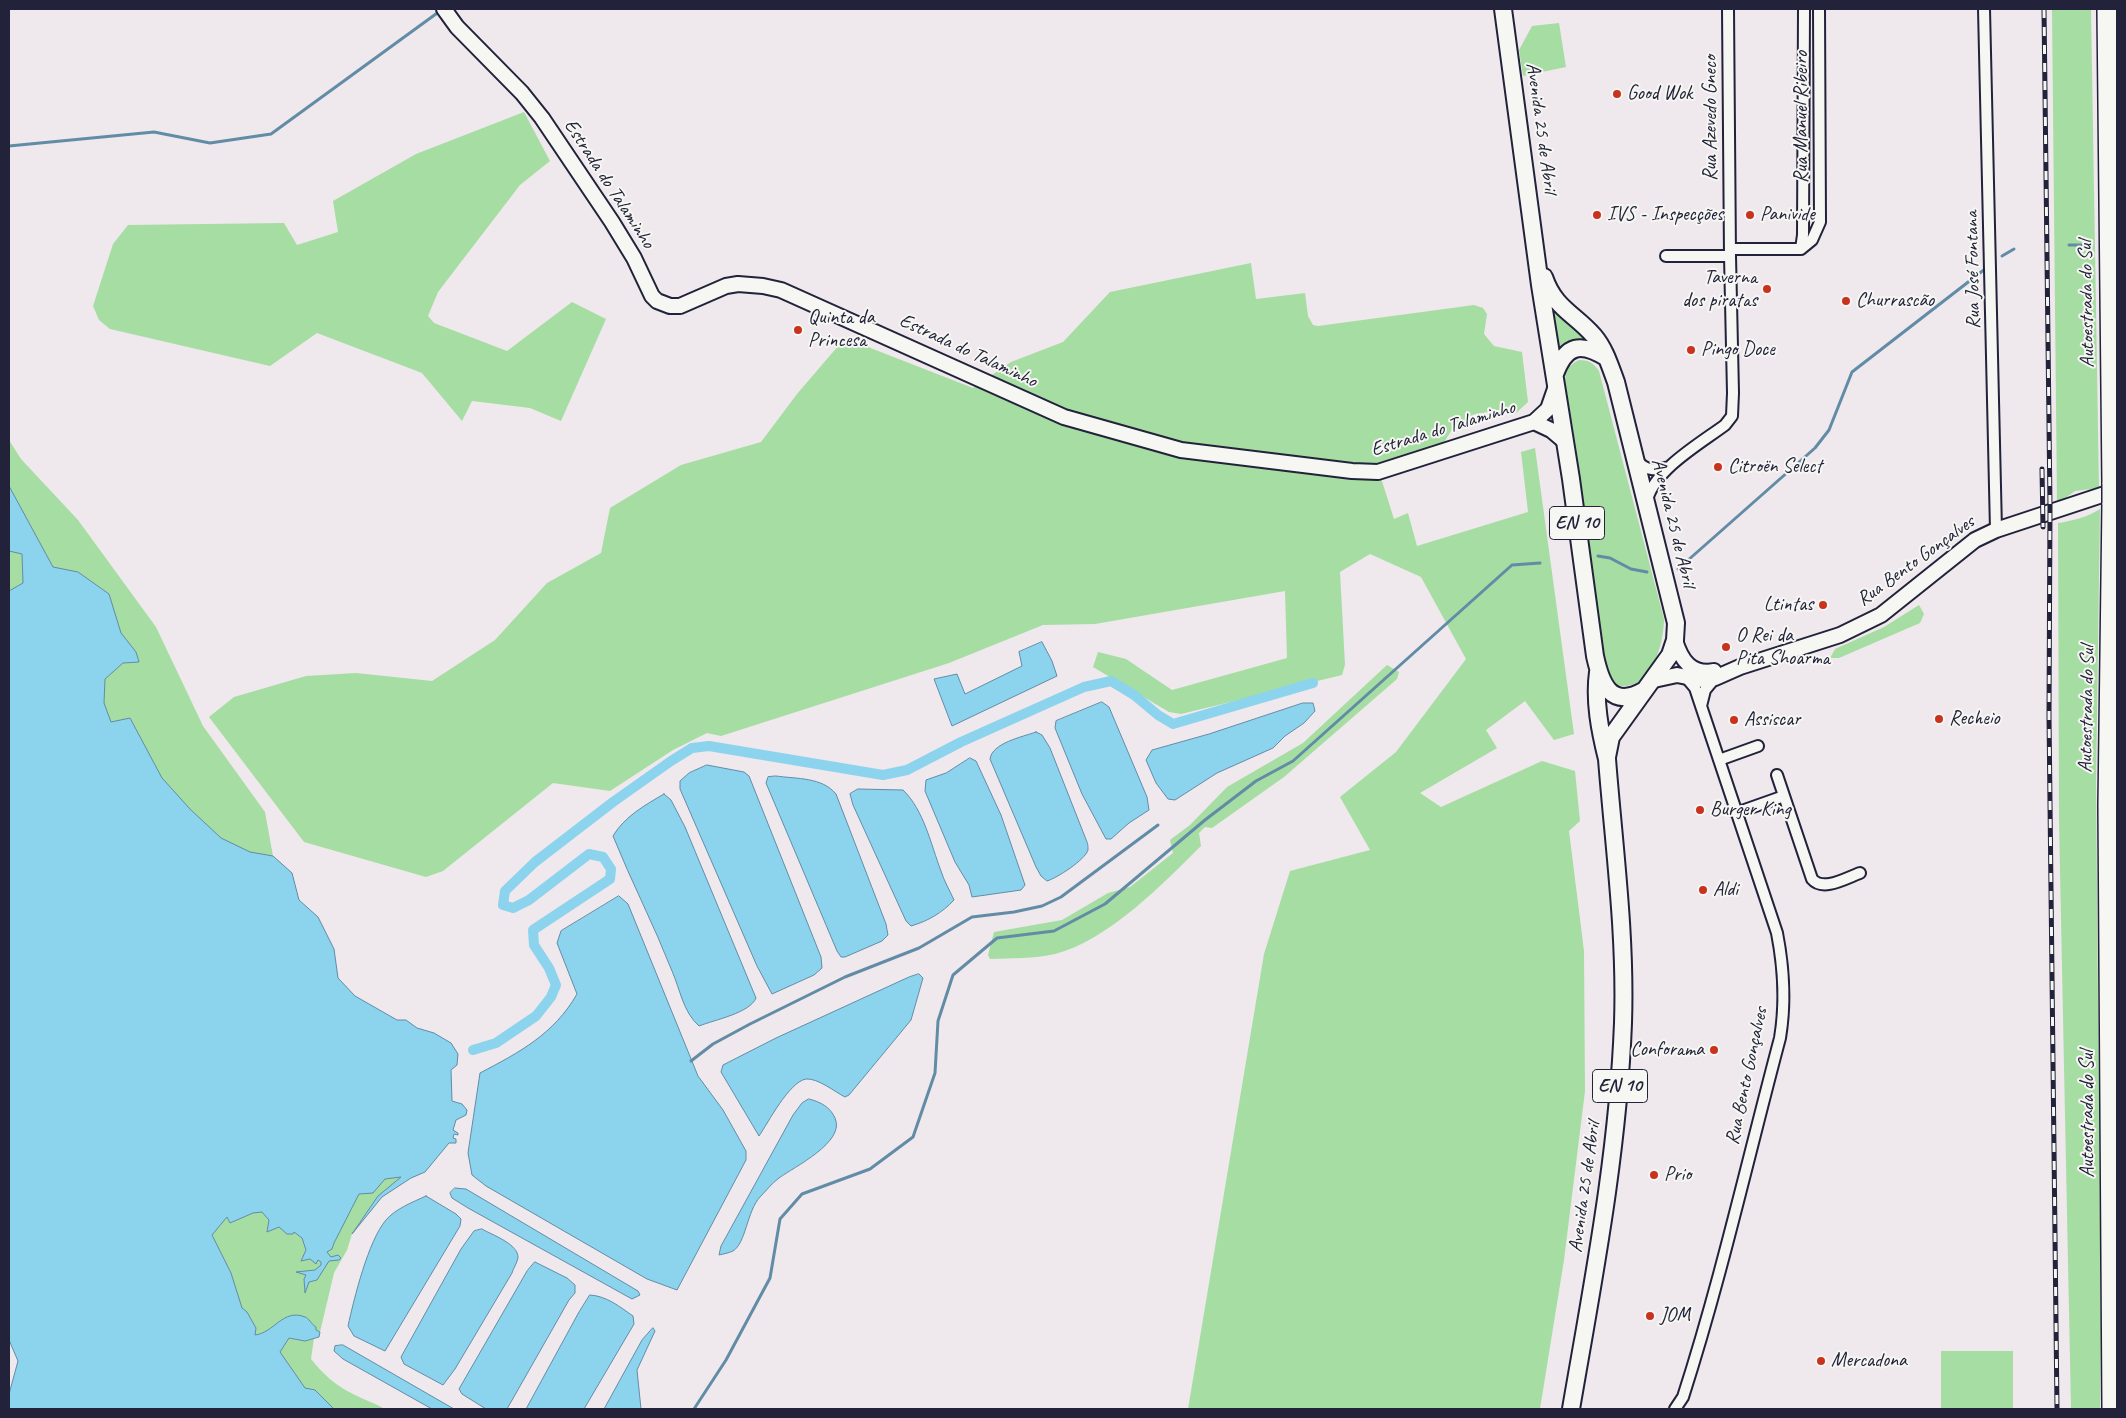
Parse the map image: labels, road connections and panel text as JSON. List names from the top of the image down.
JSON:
{
  "streets": {
    "highway": ["Autoestrada do Sul"],
    "main road": [
      "Avenida 25 de Abril",
      "Estrada do Talaminho",
      "EN 10",
      "Rua Bento Gonçalves"
    ],
    "street": ["Rua Manuel Ribeiro", "Rua Azevedo Gneco", "Rua José Fontana"]
  },
  "crossings": [
    ["Rua Azevedo Gneco", "Avenida 25 de Abril"],
    ["Rua José Fontana", "Rua Bento Gonçalves"],
    ["Autoestrada do Sul", "Rua Bento Gonçalves"]
  ],
  "places": [
    "Good Wok",
    "IVS - Inspecções",
    "Panivide",
    "Taverna dos piratas",
    "Churrascão",
    "Quinta da Princesa",
    "Pingo Doce",
    "Citroën Select",
    "Ltintas",
    "O Rei da Pita Shoarma",
    "Recheio",
    "Assiscar",
    "Burger King",
    "Aldi",
    "Conforama",
    "Prio",
    "JOM",
    "Mercadona"
  ]
}
